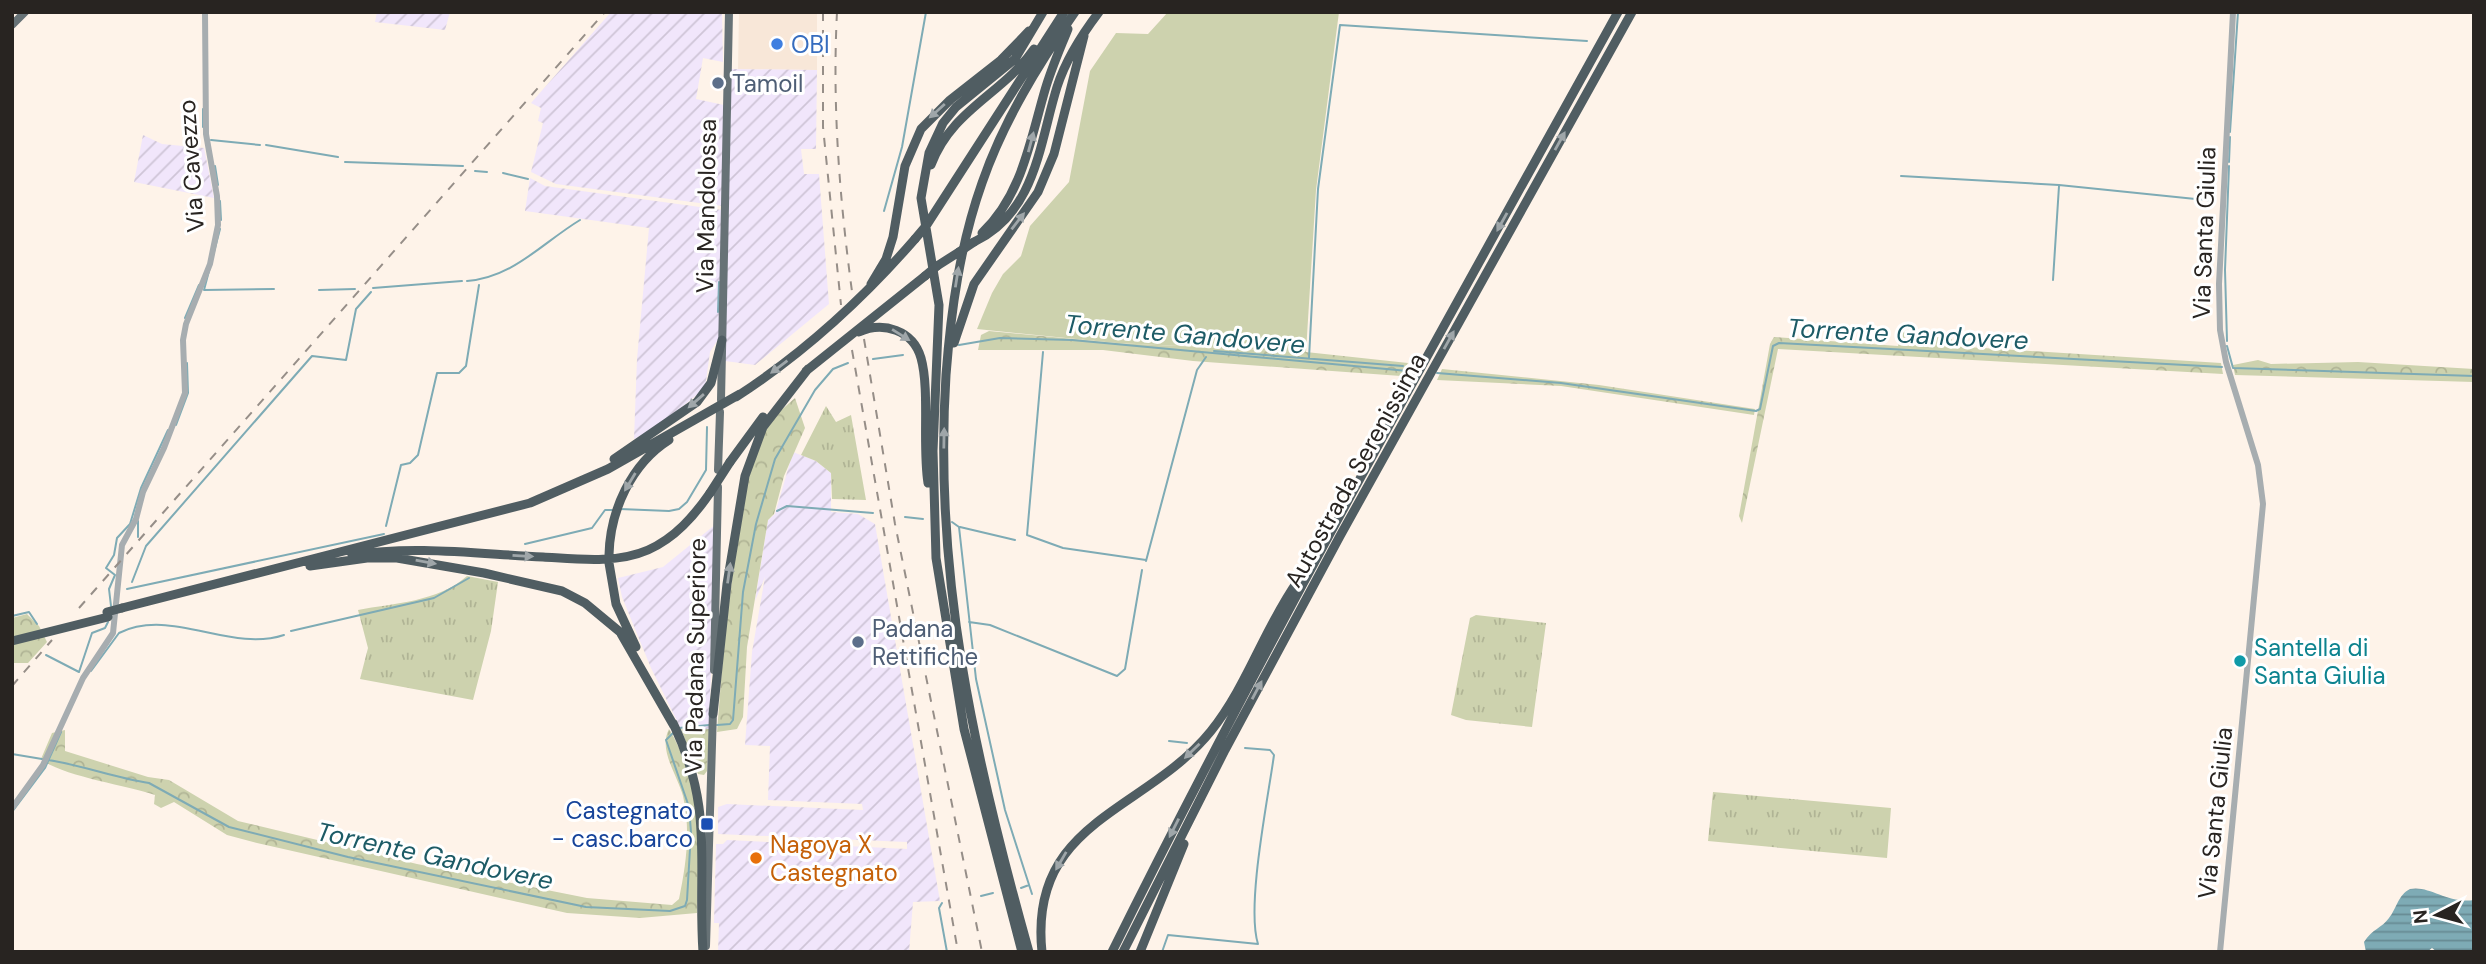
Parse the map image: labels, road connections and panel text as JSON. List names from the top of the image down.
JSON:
{
  "streets": {
    "highway": ["Autostrada Serenissima"],
    "main road": ["Via Mandolossa", "Via Padana Superiore"],
    "street": ["Via Cavezzo", "Via Santa Giulia"]
  },
  "water": ["Torrente Gandovere"],
  "places": {
    "other": [
      "OBI",
      "Tamoil",
      "Padana Rettifiche",
      "Santella di Santa Giulia",
      "Nagoya X Castegnato"
    ],
    "transit": ["Castegnato - casc.barco"]
  },
  "north": "left"
}
